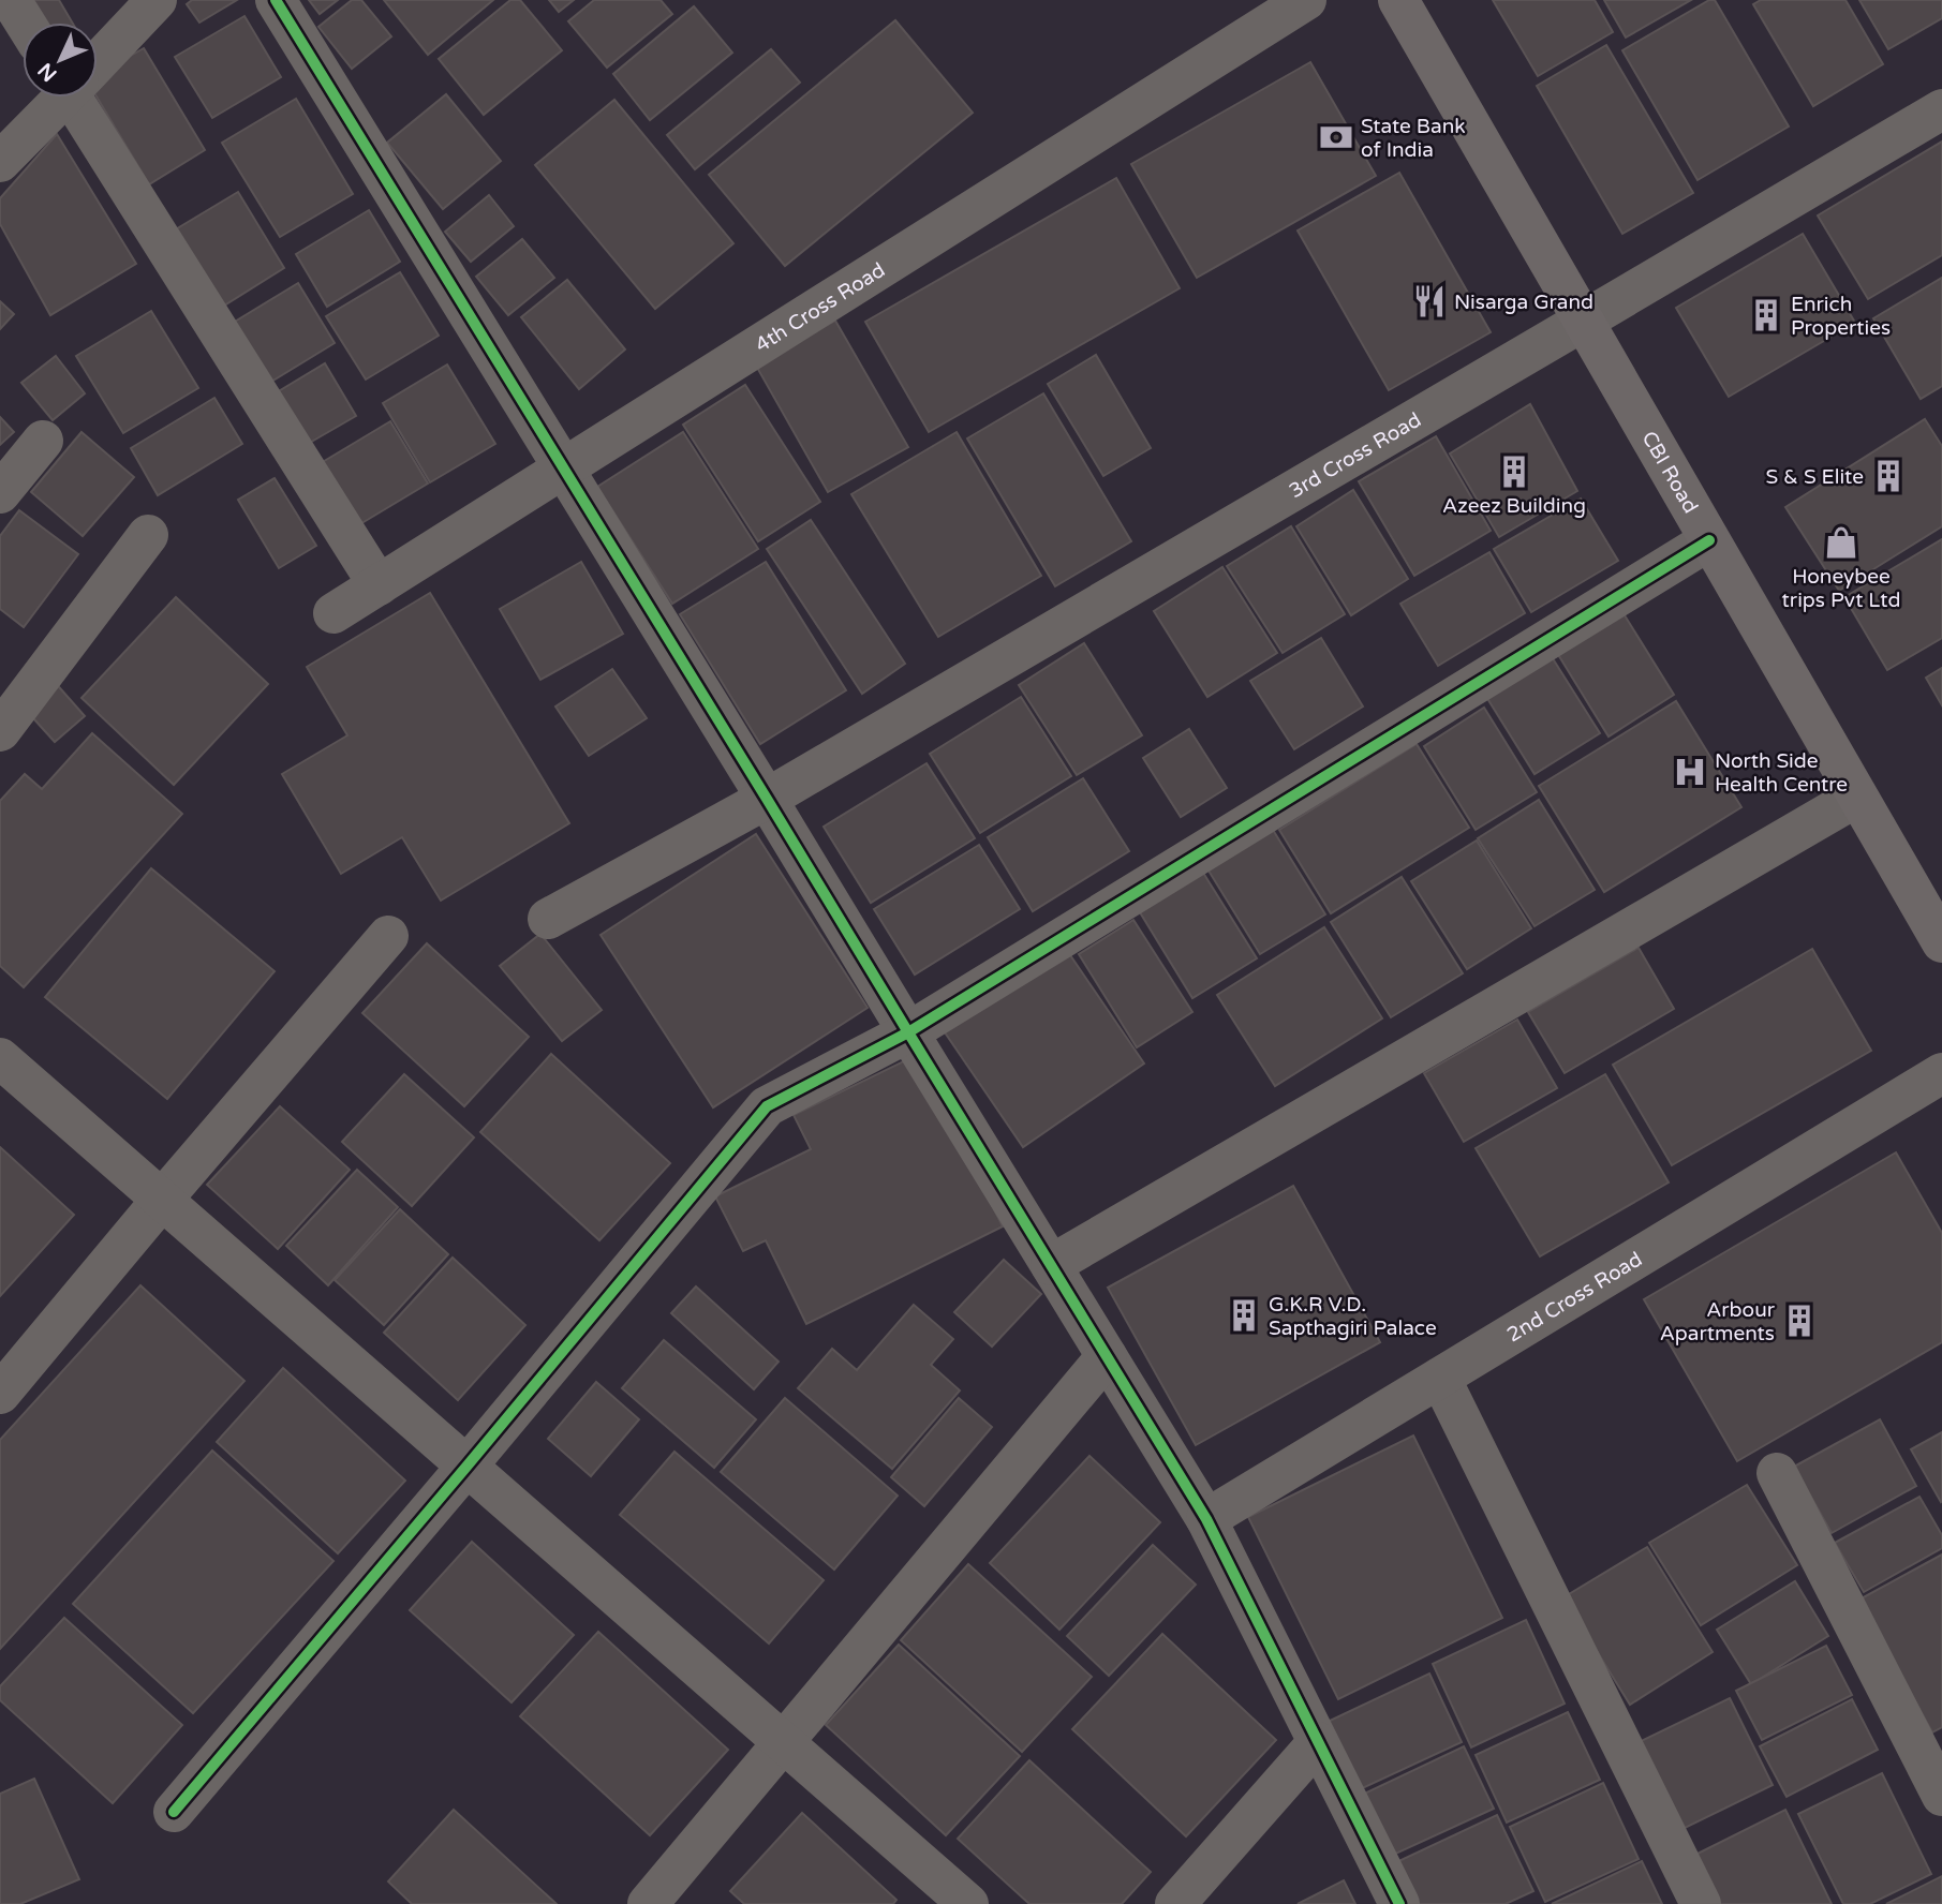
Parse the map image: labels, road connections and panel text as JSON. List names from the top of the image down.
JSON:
{
  "streets": {
    "main road": ["CBI Road"],
    "street": ["4th Cross Road", "3rd Cross Road", "2nd Cross Road"]
  },
  "crossings": [
    ["3rd Cross Road", "CBI Road"]
  ],
  "places": {
    "bank": ["State Bank of India"],
    "restaurant": ["Nisarga Grand"],
    "building": [
      "Enrich Properties",
      "Azeez Building",
      "S & S Elite",
      "G.K.R V.D. Sapthagiri Palace",
      "Arbour Apartments"
    ],
    "shop": ["Honeybee trips Pvt Ltd"],
    "hospital": ["North Side Health Centre"]
  },
  "north": "bottom left"
}
